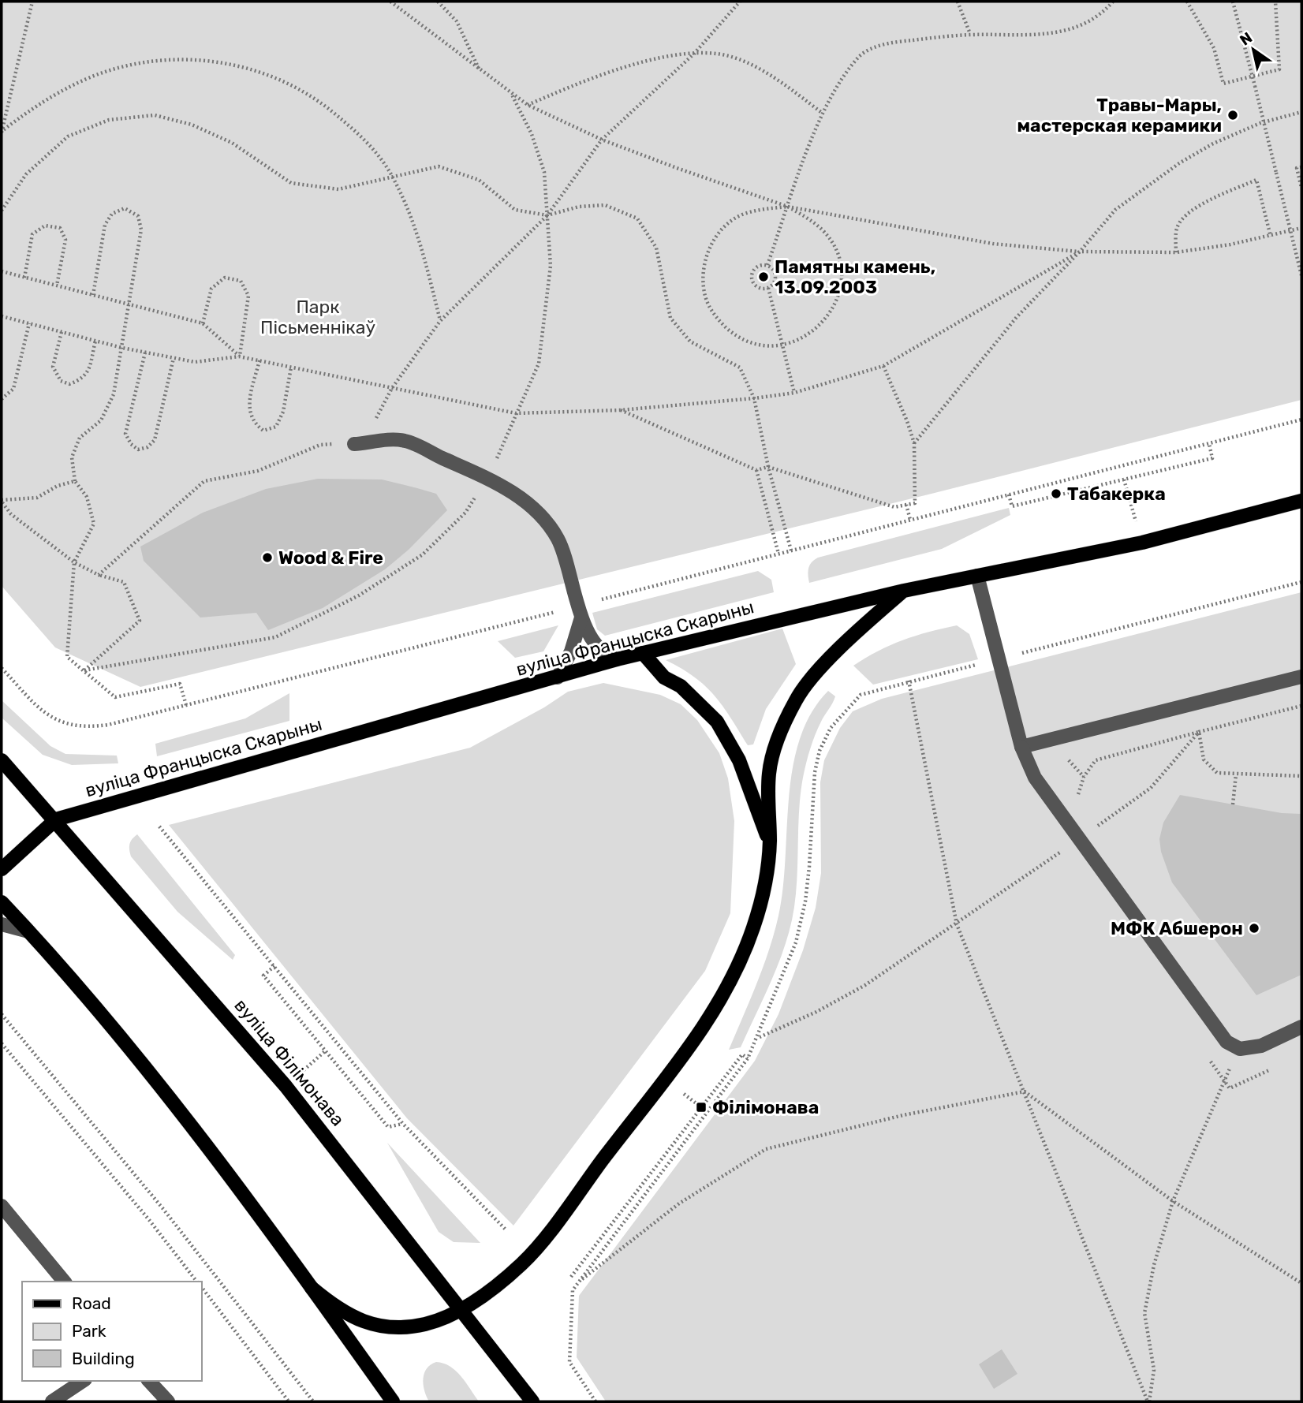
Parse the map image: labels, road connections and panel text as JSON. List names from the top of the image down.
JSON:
{
  "streets": {
    "main road": ["вуліца Францыска Скарыны", "вуліца Філімонава"]
  },
  "crossings": [
    ["вуліца Францыска Скарыны", "вуліца Філімонава"]
  ],
  "parks": ["Парк Пісьменнікаў"],
  "places": {
    "other": [
      "Травы-Мары, мастерская керамики",
      "Памятны камень, 13.09.2003",
      "Табакерка",
      "Wood & Fire",
      "МФК Абшерон"
    ],
    "transit": ["Філімонава"]
  },
  "legend": ["Road", "Park", "Building"],
  "north": "top left"
}
